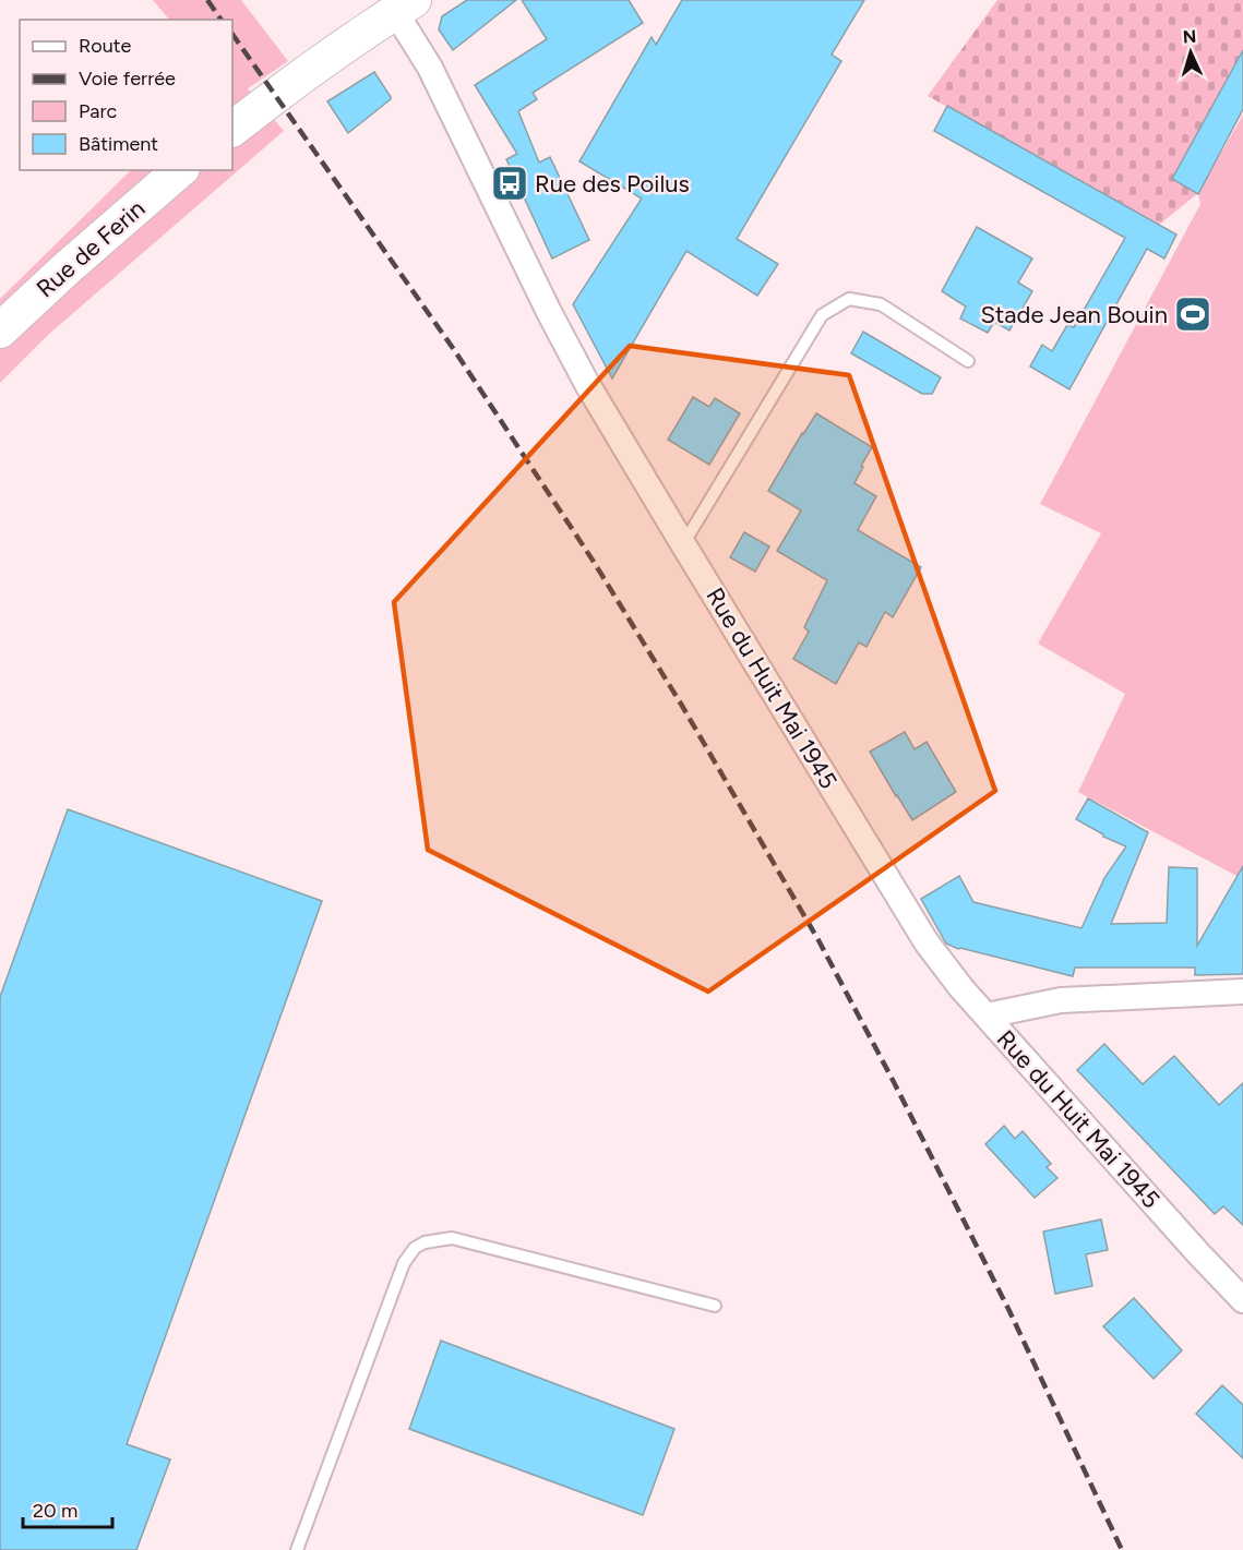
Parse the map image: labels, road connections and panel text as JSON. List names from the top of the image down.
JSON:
{
  "streets": {
    "street": ["Rue de Ferin", "Rue du Huit Mai 1945"]
  },
  "places": {
    "bus stop": ["Rue des Poilus"],
    "sports": ["Stade Jean Bouin"]
  },
  "legend": [
    "Route",
    "Voie ferrée",
    "Parc",
    "Bâtiment"
  ],
  "scale_bar": "20 m",
  "north": "top"
}
